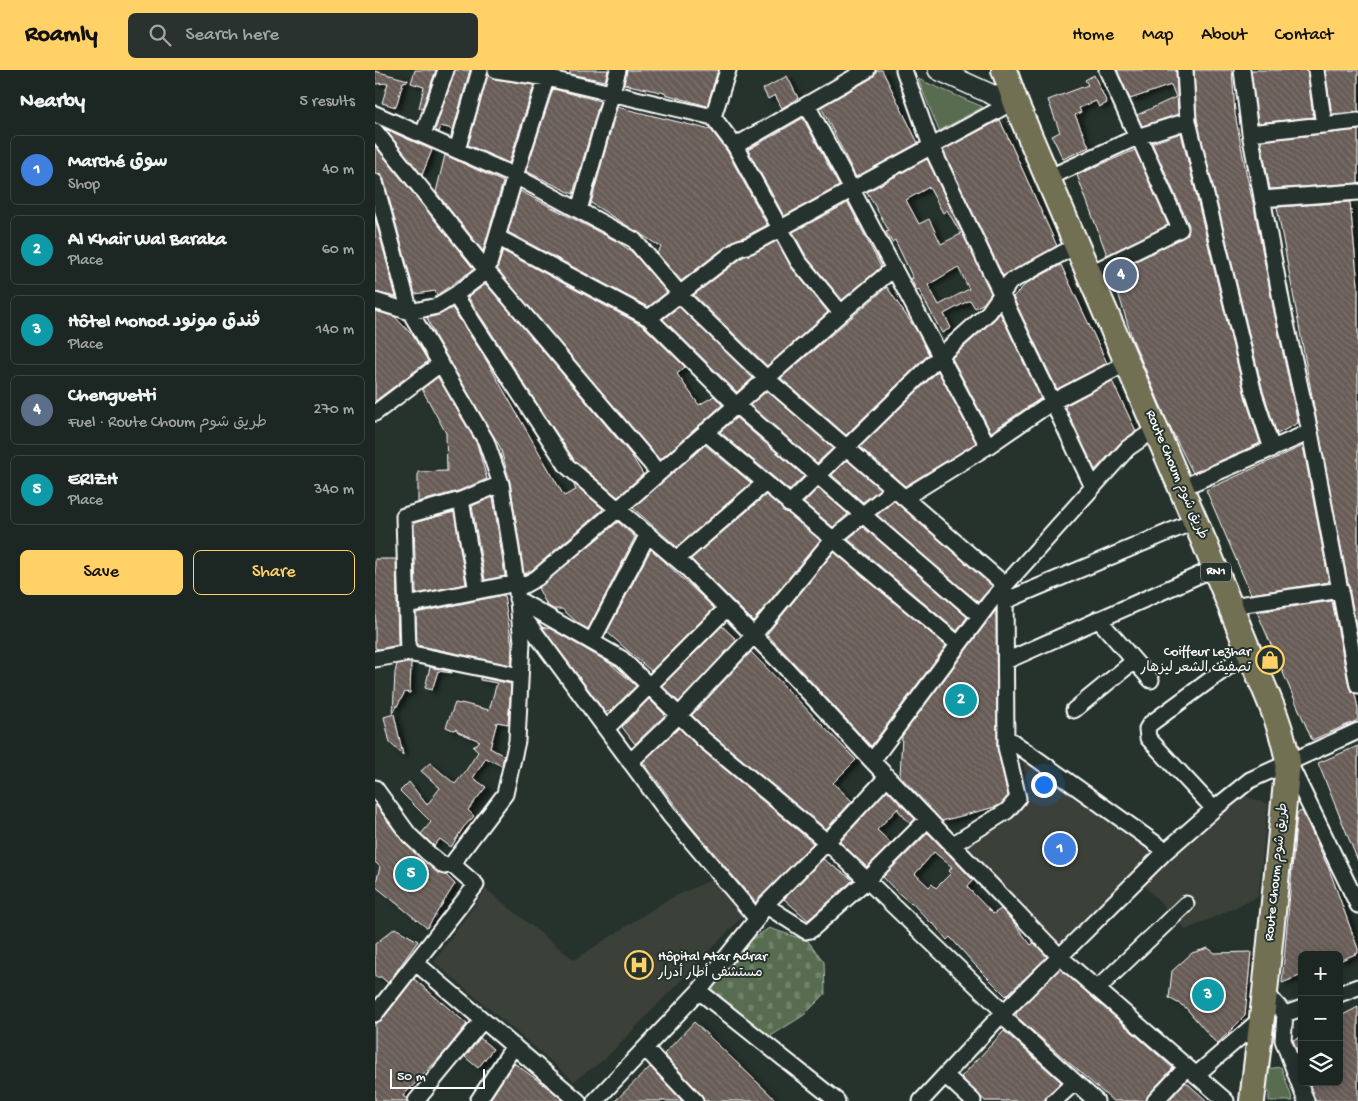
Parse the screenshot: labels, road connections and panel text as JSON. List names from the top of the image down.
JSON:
{
  "streets": {
    "highway": ["Route Choum طريق شوم", "RN1"]
  },
  "places": {
    "shop": ["Coiffeur Lezhar تصفيف الشعر ليزهار"],
    "hospital": ["Hôpital Atar Adrar مستشفى أطار أدرار"]
  },
  "scale_bar": "50 m",
  "page": {
    "header": "Roamly",
    "search": "Search here",
    "nav": [
      "Home",
      "Map",
      "About",
      "Contact"
    ],
    "heading": ["Nearby", "5 results"],
    "list": [
      {
        "mark": "1",
        "name": "Marché سوق",
        "note": "Shop",
        "value": "40 m"
      },
      {
        "mark": "2",
        "name": "Al Khair Wal Baraka",
        "note": "Place",
        "value": "60 m"
      },
      {
        "mark": "3",
        "name": "Hôtel Monod فندق مونود",
        "note": "Place",
        "value": "140 m"
      },
      {
        "mark": "4",
        "name": "Chenguetti",
        "note": "Fuel · Route Choum طريق شوم",
        "value": "270 m"
      },
      {
        "mark": "5",
        "name": "ERIZH",
        "note": "Place",
        "value": "340 m"
      }
    ],
    "pins": [
      "4",
      "2",
      "1",
      "5",
      "3"
    ],
    "buttons": ["Save", "Share"],
    "map_buttons": ["+", "−"],
    "scale": "50 m"
  }
}
